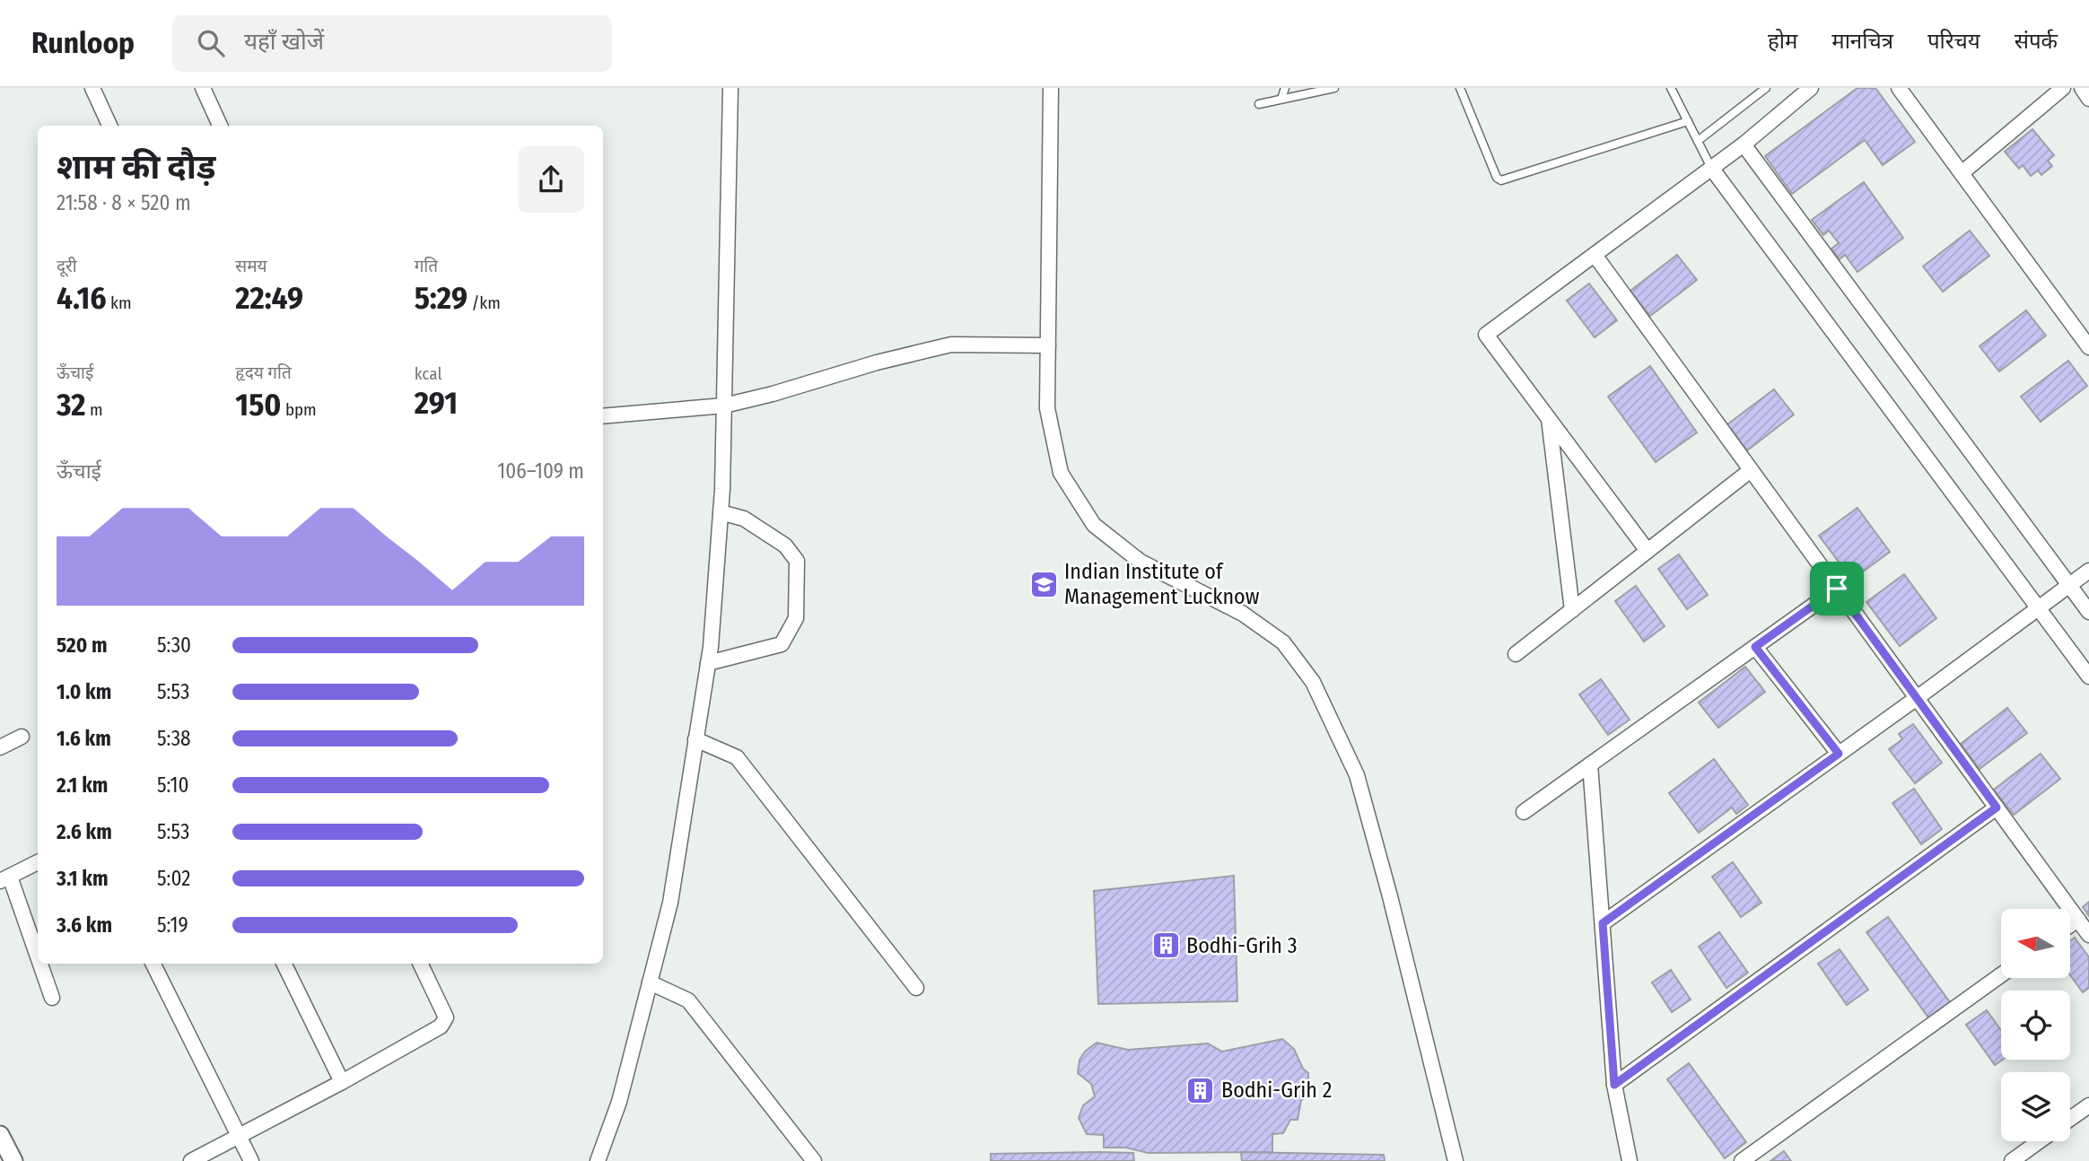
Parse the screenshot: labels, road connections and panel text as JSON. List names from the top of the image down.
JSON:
{
  "places": {
    "school or university": ["Indian Institute of Management Lucknow"],
    "building": ["Bodhi-Grih 3", "Bodhi-Grih 2"]
  },
  "north": "left",
  "page": {
    "header": "Runloop",
    "search": "यहाँ खोजें",
    "nav": [
      "होम",
      "मानचित्र",
      "परिचय",
      "संपर्क"
    ],
    "heading": ["शाम की दौड़", "21:58 · 8 × 520 m"],
    "stats": [
      ["दूरी", "4.16 km"],
      ["समय", "22:49"],
      ["गति", "5:29 /km"],
      ["ऊँचाई", "32 m"],
      ["हृदय गति", "150 bpm"],
      ["kcal", "291"]
    ],
    "chart": ["ऊँचाई", "106–109 m"],
    "list": [
      {
        "name": "520 m",
        "note": "5:30"
      },
      {
        "name": "1.0 km",
        "note": "5:53"
      },
      {
        "name": "1.6 km",
        "note": "5:38"
      },
      {
        "name": "2.1 km",
        "note": "5:10"
      },
      {
        "name": "2.6 km",
        "note": "5:53"
      },
      {
        "name": "3.1 km",
        "note": "5:02"
      },
      {
        "name": "3.6 km",
        "note": "5:19"
      }
    ]
  }
}
